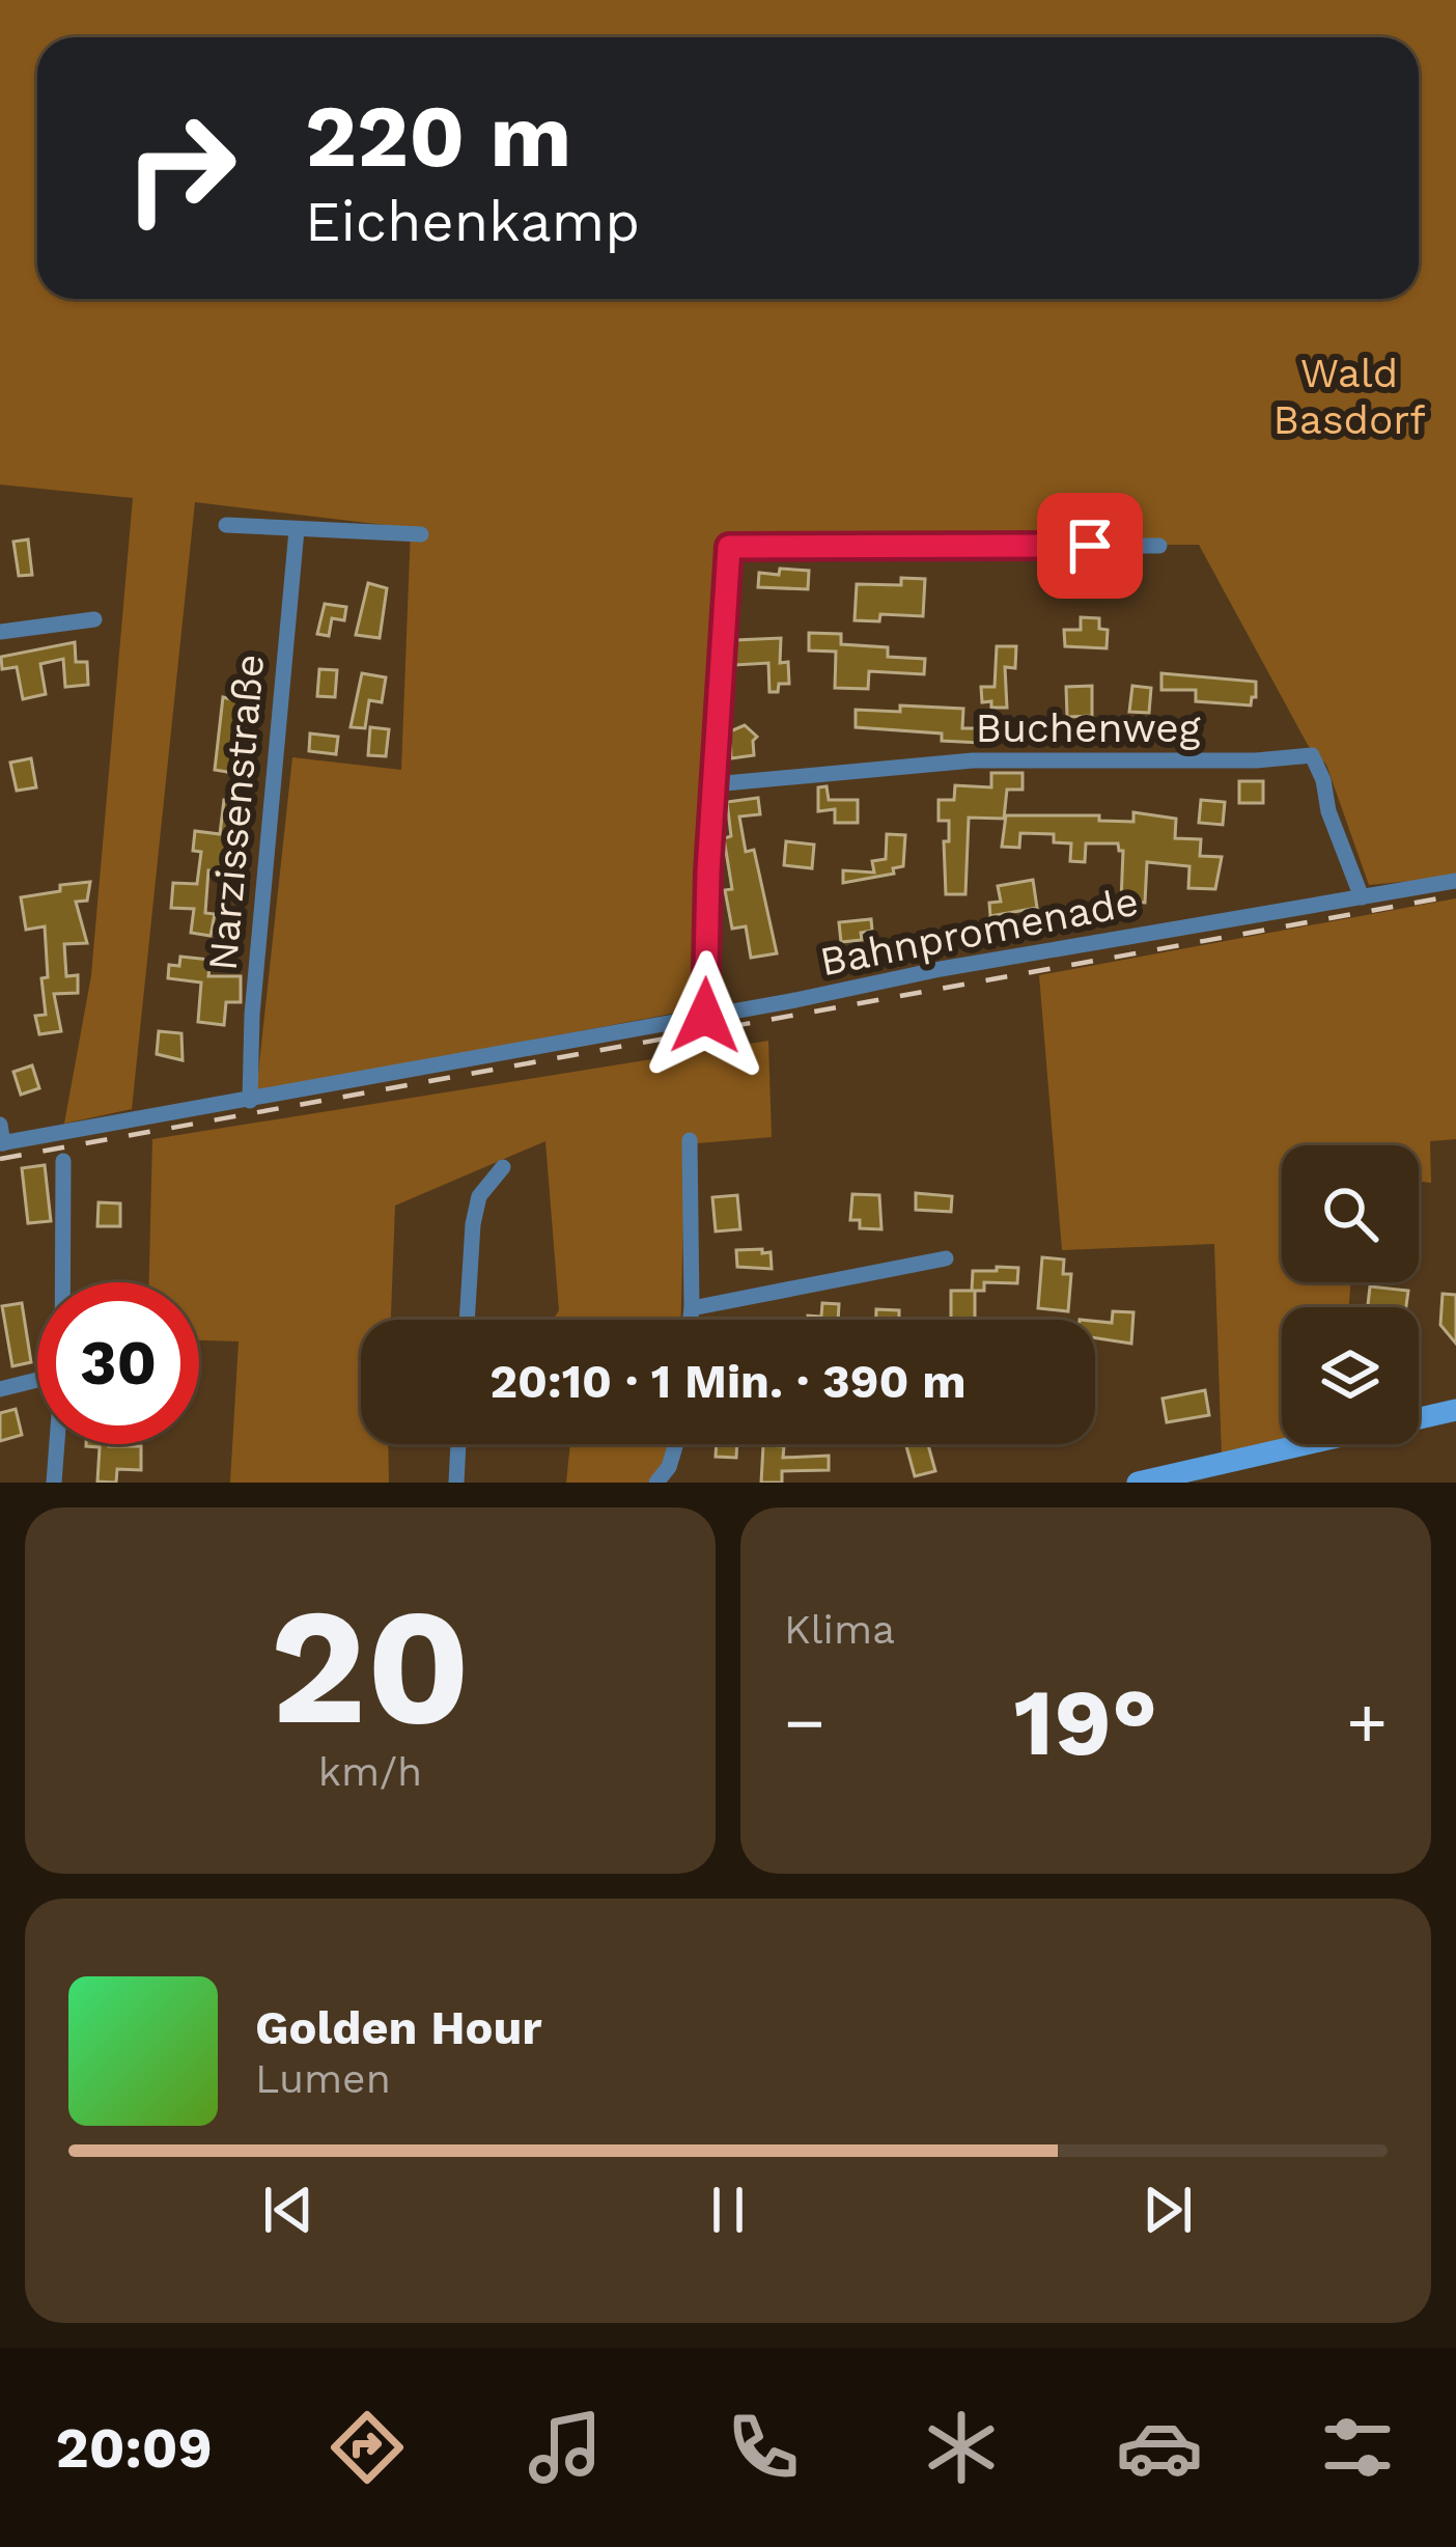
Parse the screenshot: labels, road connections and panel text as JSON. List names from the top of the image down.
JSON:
{
  "streets": {
    "street": ["Buchenweg", "Narzissenstraße", "Bahnpromenade"]
  },
  "crossings": [
    ["Buchenweg", "Bahnpromenade"],
    ["Narzissenstraße", "Bahnpromenade"]
  ],
  "parks": ["Wald Basdorf"],
  "page": {
    "turn": ["220 m", "Eichenkamp"],
    "limit": "30",
    "trip": "20:10 · 1 Min. · 390 m",
    "tile": [
      ["20", "km/h"],
      "Klima"
    ],
    "heat": ["−", "19°", "+"],
    "song": ["Golden Hour", "Lumen"],
    "tabs": "20:09"
  }
}
